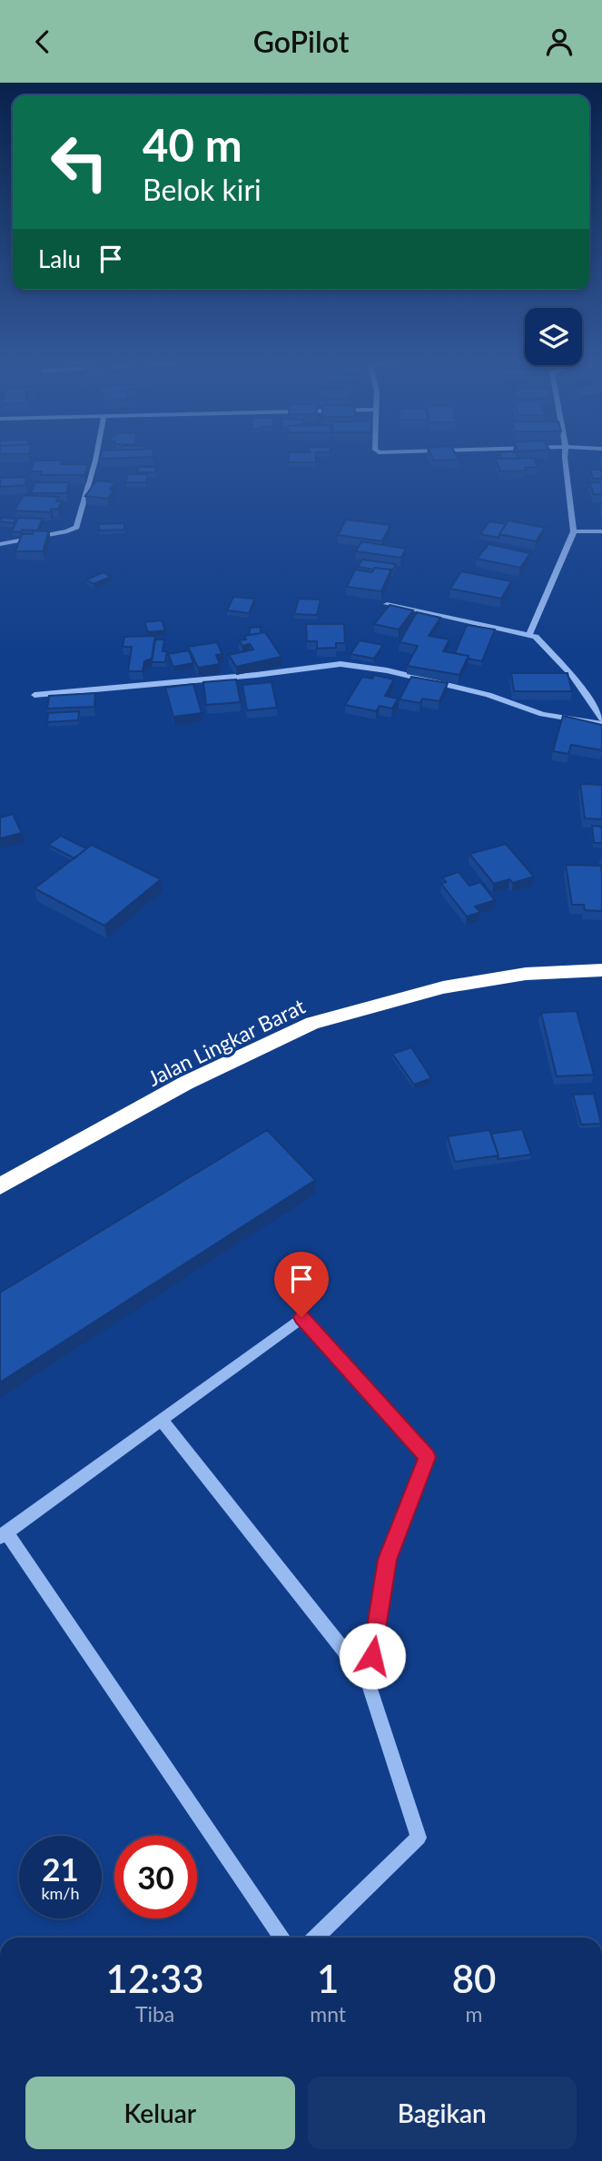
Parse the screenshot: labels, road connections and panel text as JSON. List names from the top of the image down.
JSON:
{
  "streets": {
    "highway": ["Jalan Lingkar Barat"]
  },
  "page": {
    "header": "GoPilot",
    "turn": ["40 m", "Belok kiri"],
    "then": "Lalu",
    "speed": "21 km/h",
    "limit": "30",
    "eta": [
      "12:33",
      "Tiba",
      "1",
      "mnt",
      "80",
      "m"
    ],
    "buttons": ["Keluar", "Bagikan"]
  }
}
